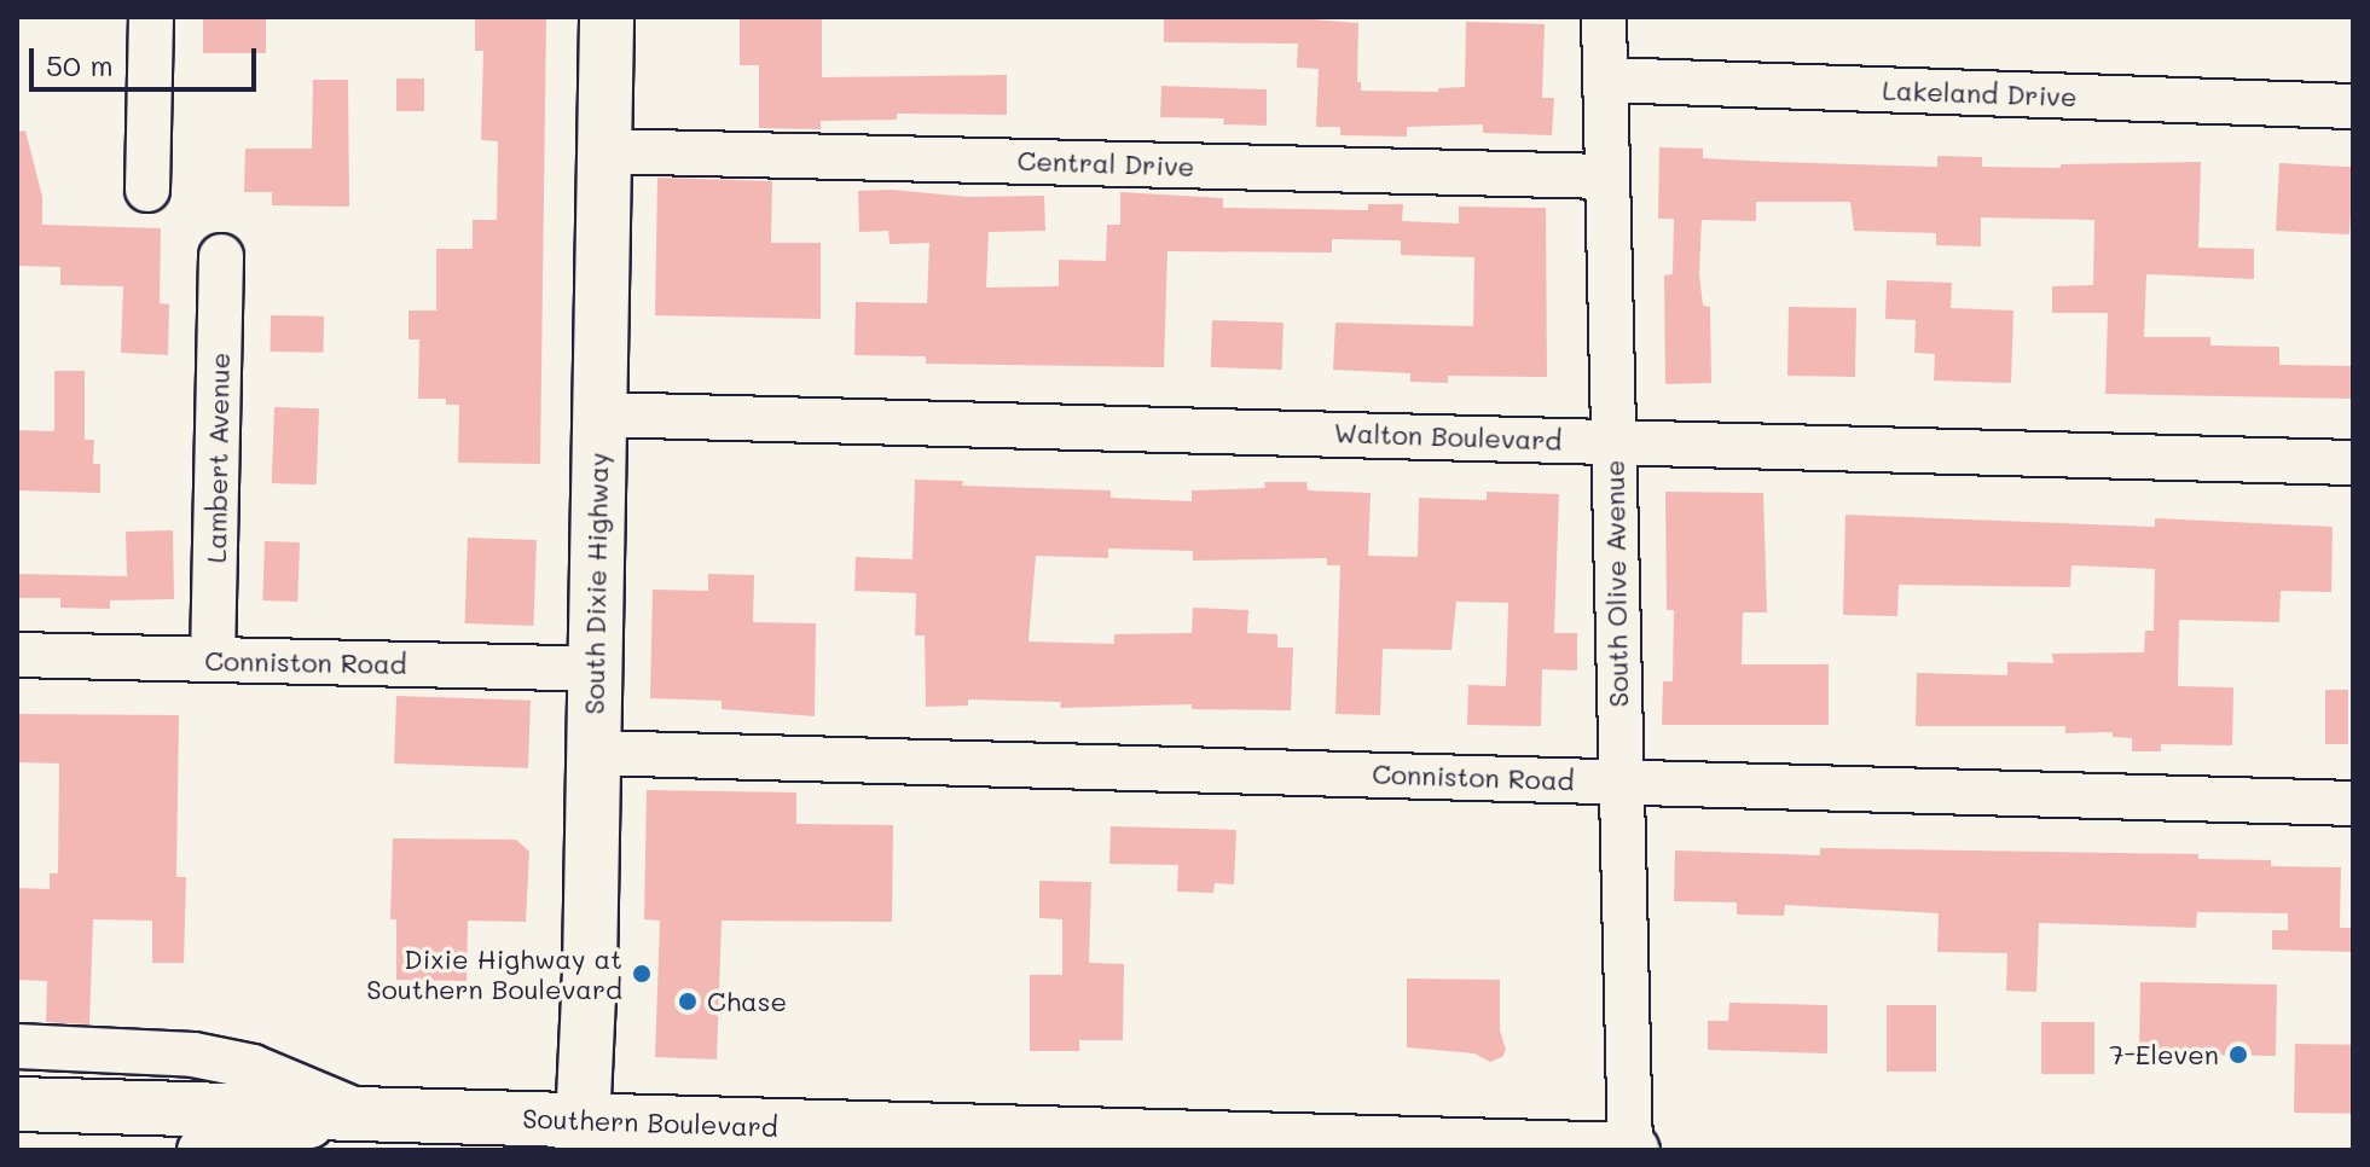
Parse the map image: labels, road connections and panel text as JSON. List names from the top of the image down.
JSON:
{
  "streets": {
    "main road": ["South Dixie Highway", "Southern Boulevard"],
    "street": [
      "Lakeland Drive",
      "Central Drive",
      "Walton Boulevard",
      "Lambert Avenue",
      "South Olive Avenue",
      "Conniston Road"
    ]
  },
  "crossings": [
    ["Lakeland Drive", "South Olive Avenue"],
    ["Central Drive", "South Dixie Highway"],
    ["Central Drive", "South Olive Avenue"],
    ["Walton Boulevard", "South Dixie Highway"],
    ["Walton Boulevard", "South Olive Avenue"],
    ["Lambert Avenue", "Conniston Road"],
    ["South Dixie Highway", "Conniston Road"],
    ["South Dixie Highway", "Southern Boulevard"],
    ["South Olive Avenue", "Conniston Road"],
    ["South Olive Avenue", "Southern Boulevard"]
  ],
  "places": ["Dixie Highway at Southern Boulevard", "Chase", "7-Eleven"],
  "scale_bar": "50 m"
}
